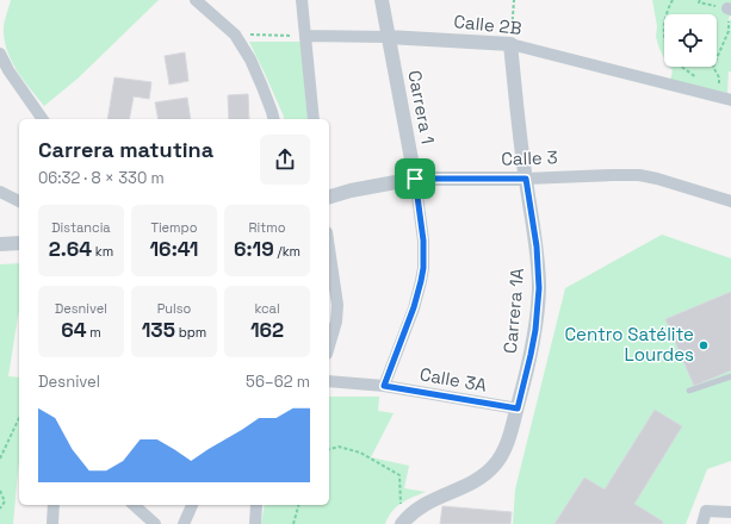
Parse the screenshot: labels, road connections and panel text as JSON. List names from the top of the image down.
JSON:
{
  "streets": {
    "street": [
      "Calle 2B",
      "Carrera 1",
      "Calle 3",
      "Carrera 1A",
      "Calle 3A"
    ]
  },
  "crossings": [
    ["Calle 2B", "Carrera 1"],
    ["Calle 2B", "Carrera 1A"],
    ["Carrera 1", "Calle 3"],
    ["Carrera 1", "Calle 3A"],
    ["Calle 3", "Carrera 1A"],
    ["Carrera 1A", "Calle 3A"]
  ],
  "places": ["Centro Satélite Lourdes"],
  "page": {
    "heading": ["Carrera matutina", "06:32 · 8 × 330 m"],
    "stats": [
      ["Distancia", "2.64 km"],
      ["Tiempo", "16:41"],
      ["Ritmo", "6:19 /km"],
      ["Desnivel", "64 m"],
      ["Pulso", "135 bpm"],
      ["kcal", "162"]
    ],
    "chart": ["Desnivel", "56–62 m"]
  }
}
